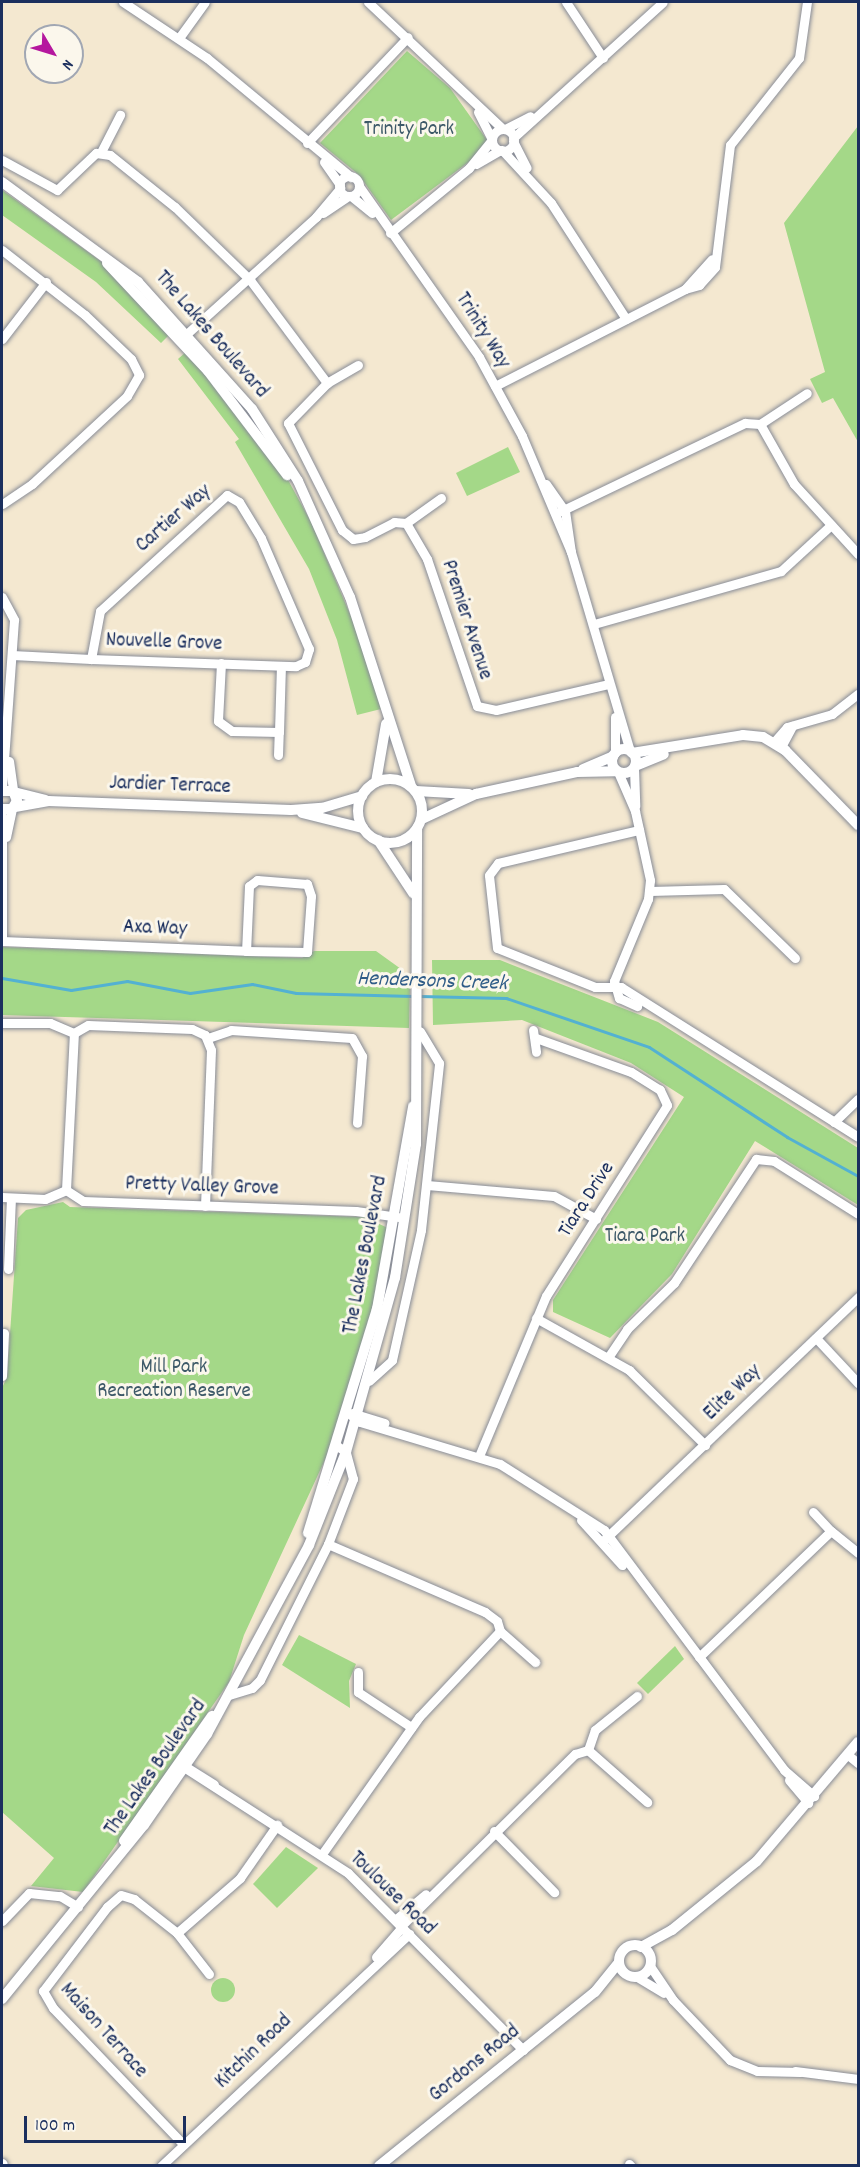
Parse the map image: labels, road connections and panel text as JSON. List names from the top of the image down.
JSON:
{
  "streets": {
    "street": [
      "Trinity Way",
      "The Lakes Boulevard",
      "Cartier Way",
      "Premier Avenue",
      "Nouvelle Grove",
      "Jardier Terrace",
      "Axa Way",
      "Pretty Valley Grove",
      "Tiara Drive",
      "Elite Way",
      "Toulouse Road",
      "Maison Terrace",
      "Kitchin Road",
      "Gordons Road"
    ]
  },
  "crossings": [
    ["Trinity Way", "Premier Avenue"],
    ["The Lakes Boulevard", "Jardier Terrace"],
    ["The Lakes Boulevard", "Pretty Valley Grove"],
    ["The Lakes Boulevard", "Toulouse Road"],
    ["Cartier Way", "Nouvelle Grove"],
    ["Toulouse Road", "Kitchin Road"],
    ["Toulouse Road", "Gordons Road"],
    ["Maison Terrace", "Kitchin Road"]
  ],
  "water": ["Hendersons Creek"],
  "parks": ["Trinity Park", "Tiara Park", "Mill Park Recreation Reserve"],
  "scale_bar": "100 m",
  "north": "bottom right"
}
